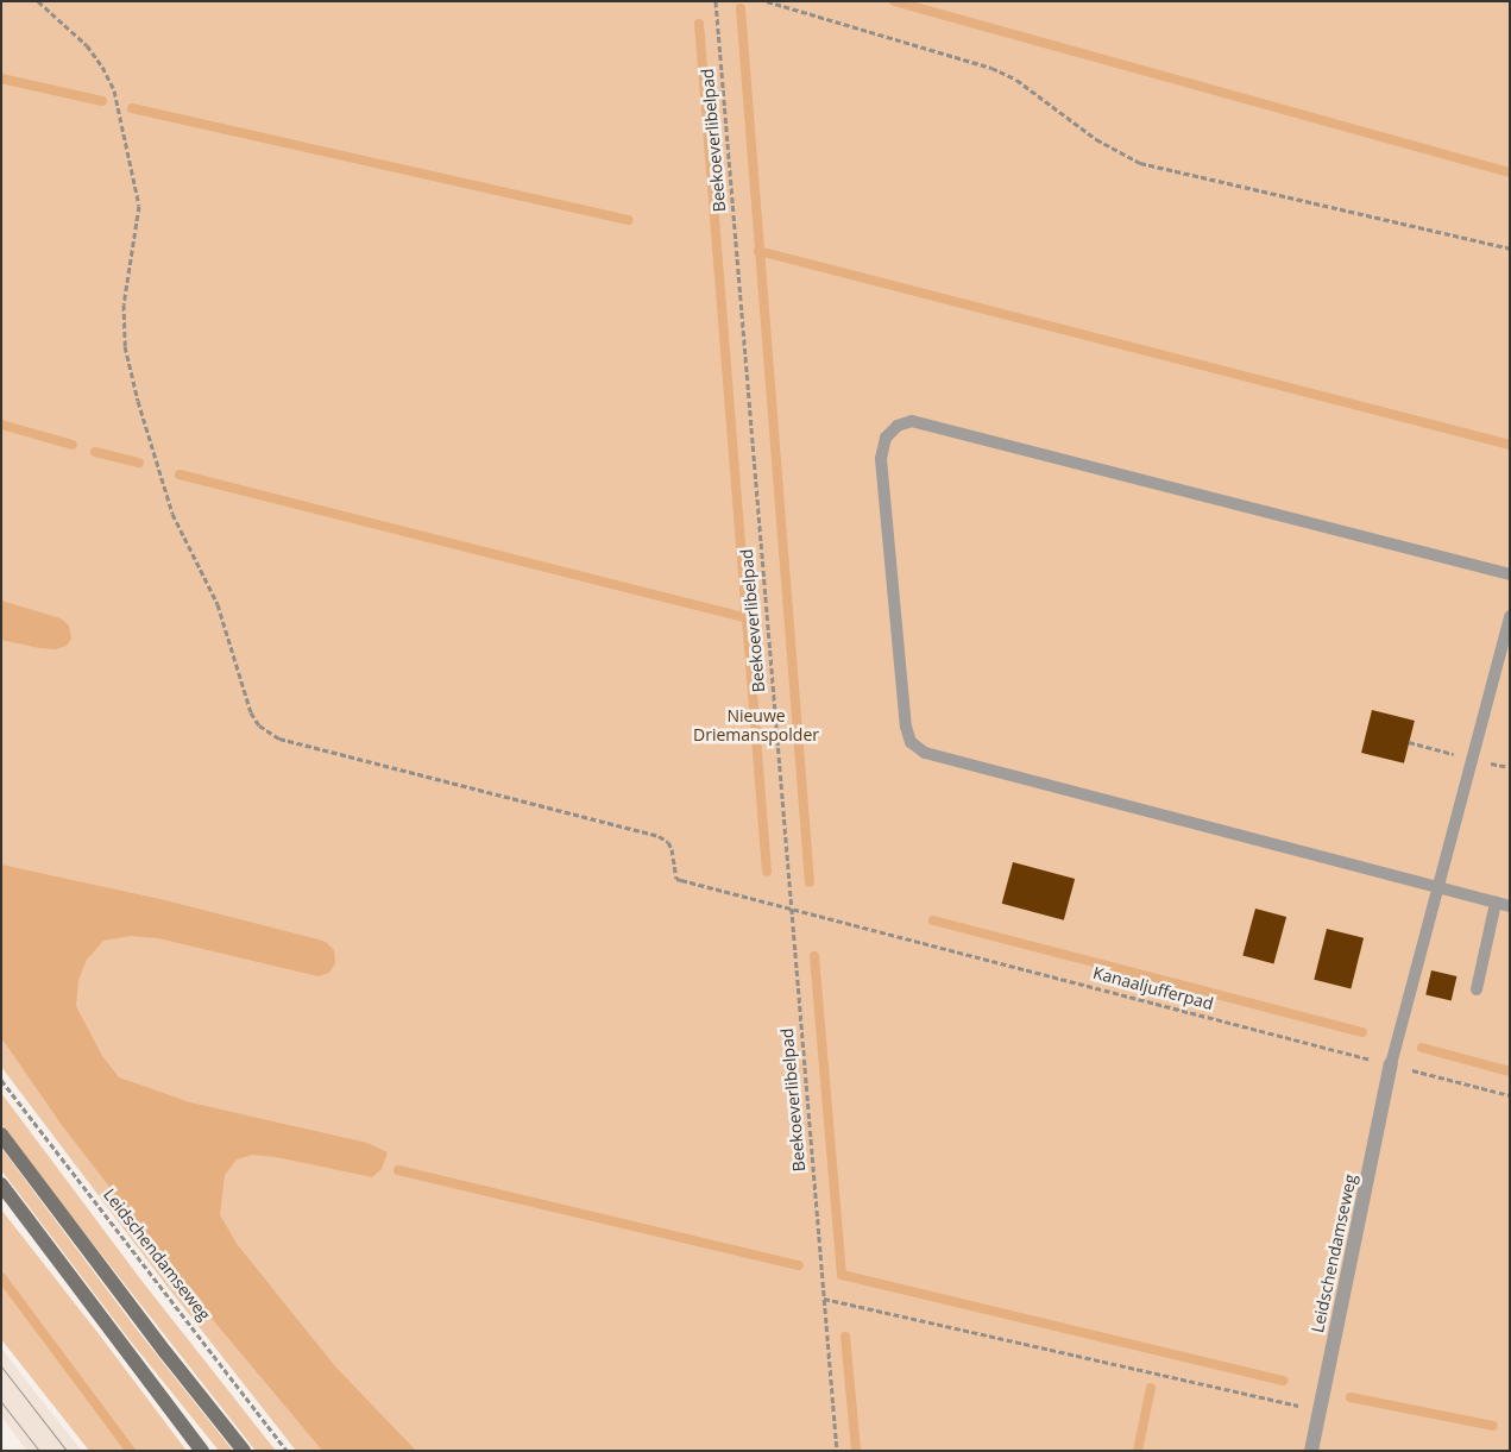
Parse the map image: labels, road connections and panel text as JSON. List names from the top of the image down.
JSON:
{
  "streets": {
    "street": ["Leidschendamseweg"],
    "path": ["Beekoeverlibelpad", "Kanaaljufferpad"]
  },
  "crossings": [
    ["Beekoeverlibelpad", "Kanaaljufferpad"],
    ["Kanaaljufferpad", "Leidschendamseweg"]
  ],
  "parks": ["Nieuwe Driemanspolder"]
}
